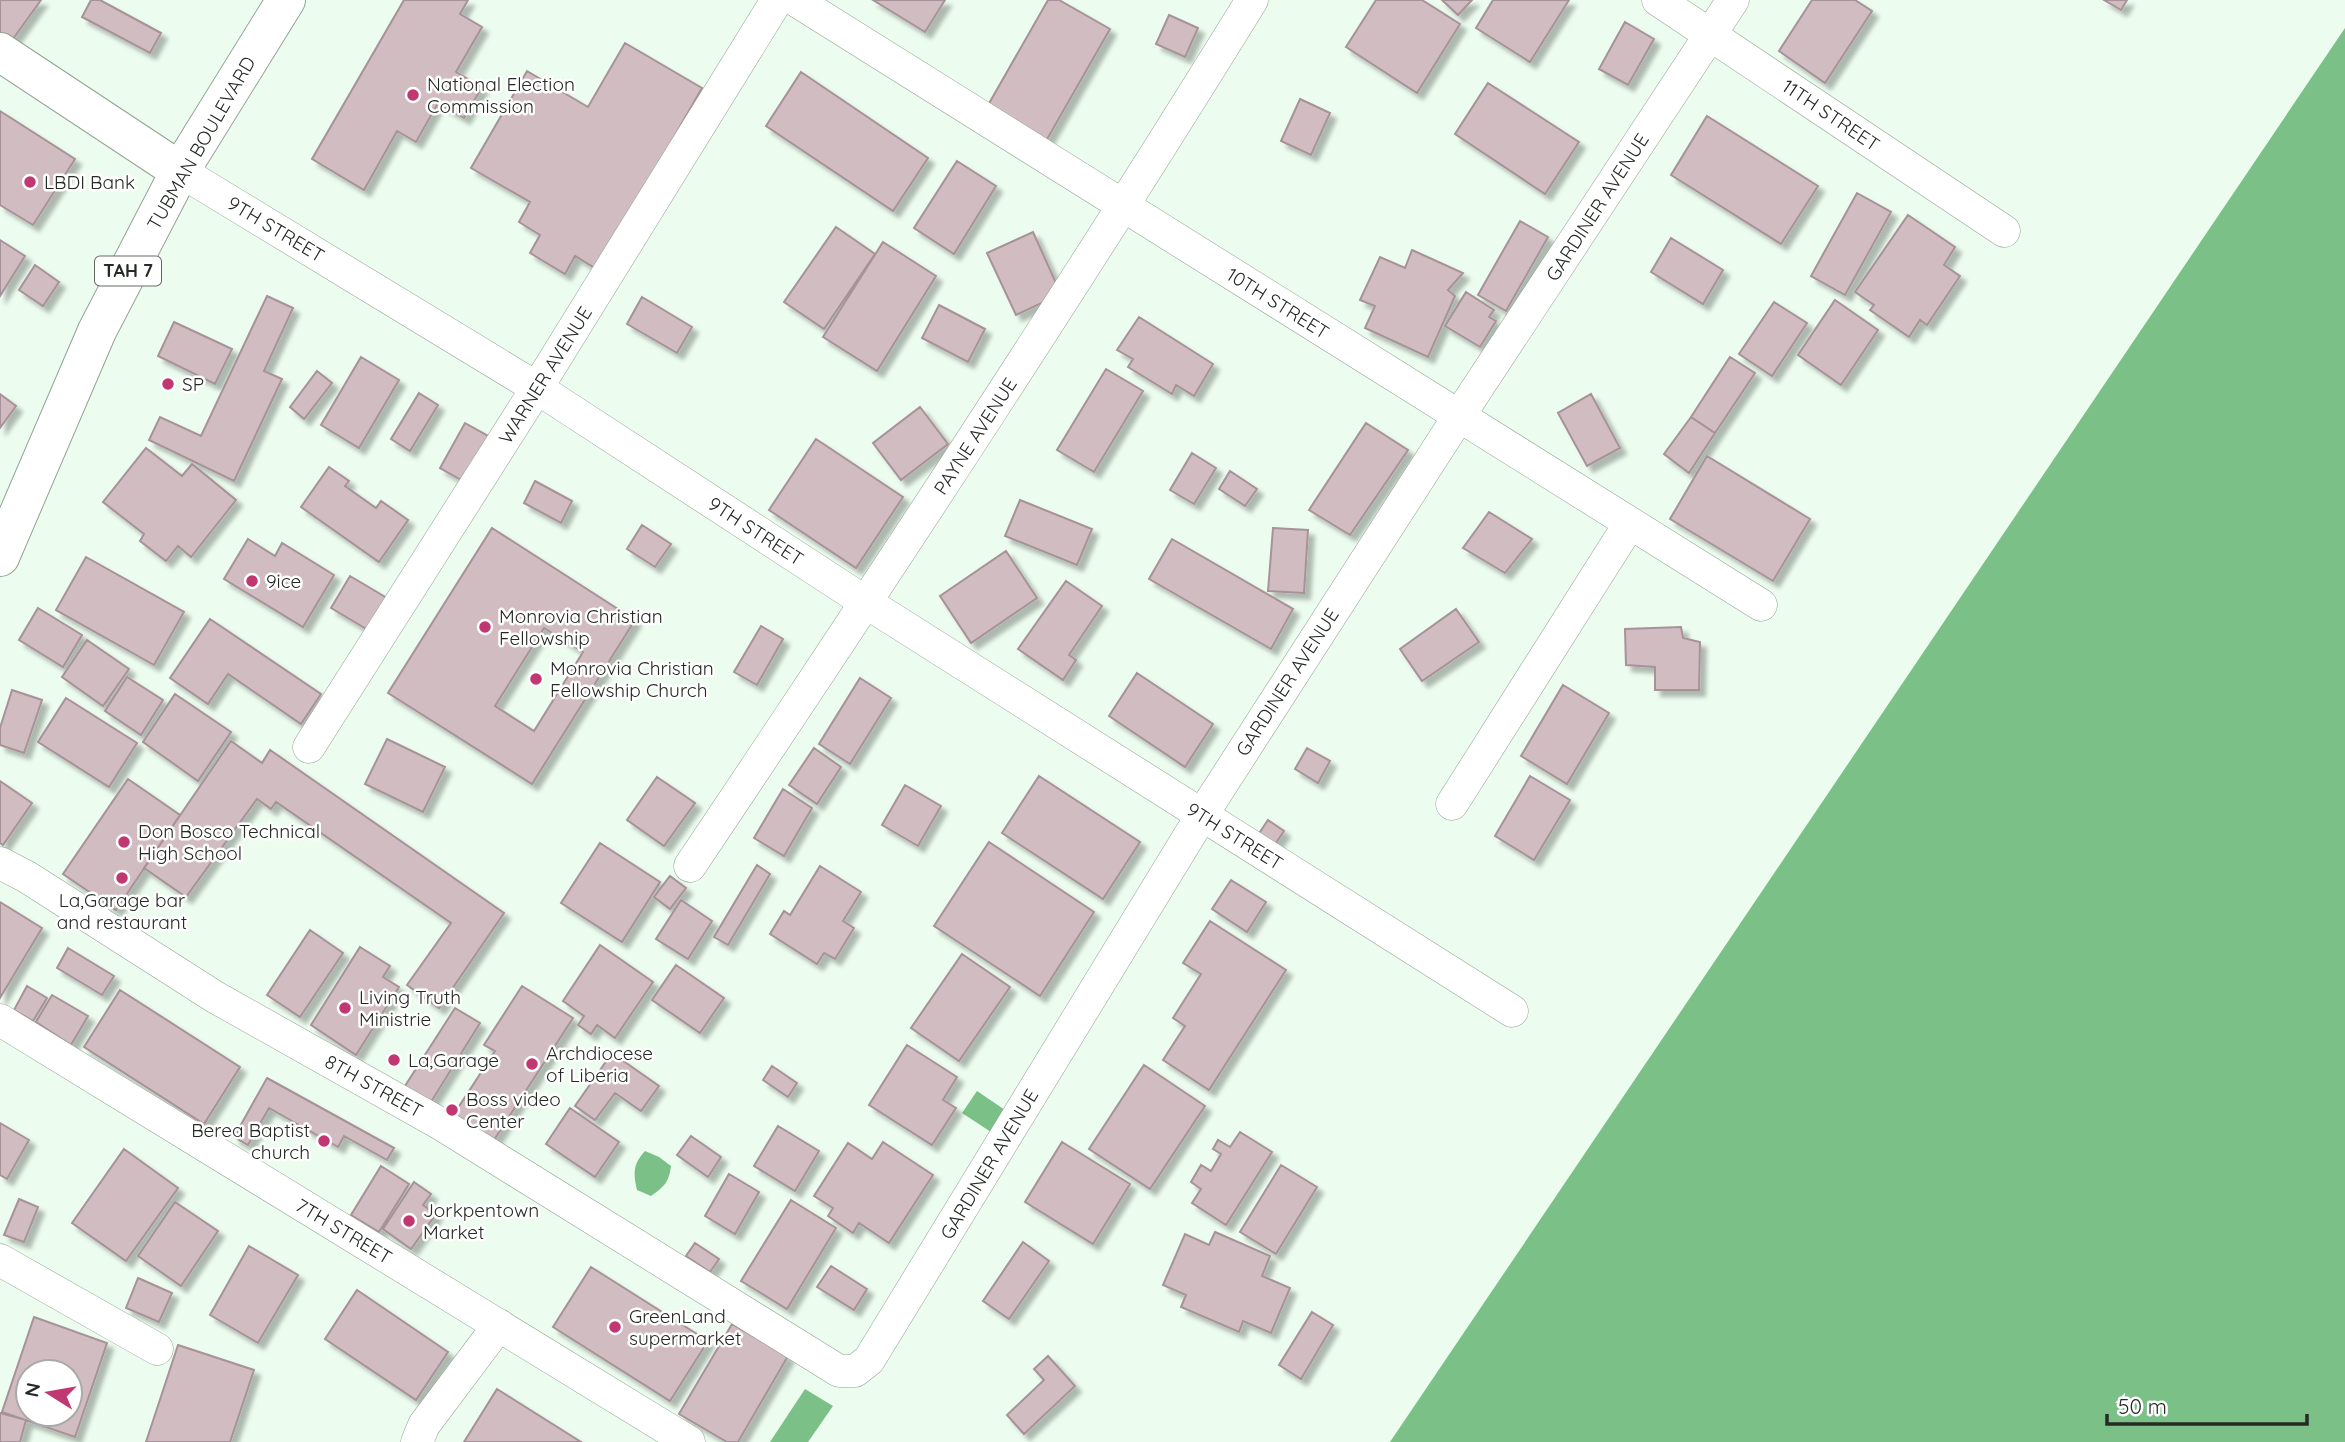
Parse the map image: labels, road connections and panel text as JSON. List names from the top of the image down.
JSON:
{
  "streets": {
    "main road": ["TUBMAN BOULEVARD", "9TH STREET", "TAH 7"],
    "street": [
      "11TH STREET",
      "GARDINER AVENUE",
      "10TH STREET",
      "WARNER AVENUE",
      "PAYNE AVENUE",
      "8TH STREET",
      "7TH STREET"
    ]
  },
  "crossings": [
    ["11TH STREET", "GARDINER AVENUE"],
    ["TUBMAN BOULEVARD", "9TH STREET"],
    ["GARDINER AVENUE", "9TH STREET"],
    ["GARDINER AVENUE", "10TH STREET"],
    ["GARDINER AVENUE", "8TH STREET"],
    ["9TH STREET", "WARNER AVENUE"],
    ["9TH STREET", "PAYNE AVENUE"],
    ["10TH STREET", "PAYNE AVENUE"]
  ],
  "places": [
    "National Election Commission",
    "LBDI Bank",
    "SP",
    "9ice",
    "Monrovia Christian Fellowship",
    "Monrovia Christian Fellowship Church",
    "Don Bosco Technical High School",
    "La,Garage bar and restaurant",
    "Living Truth Ministrie",
    "La,Garage",
    "Archdiocese of Liberia",
    "Boss video Center",
    "Berea Baptist church",
    "Jorkpentown Market",
    "GreenLand supermarket"
  ],
  "scale_bar": "50 m",
  "north": "left"
}
